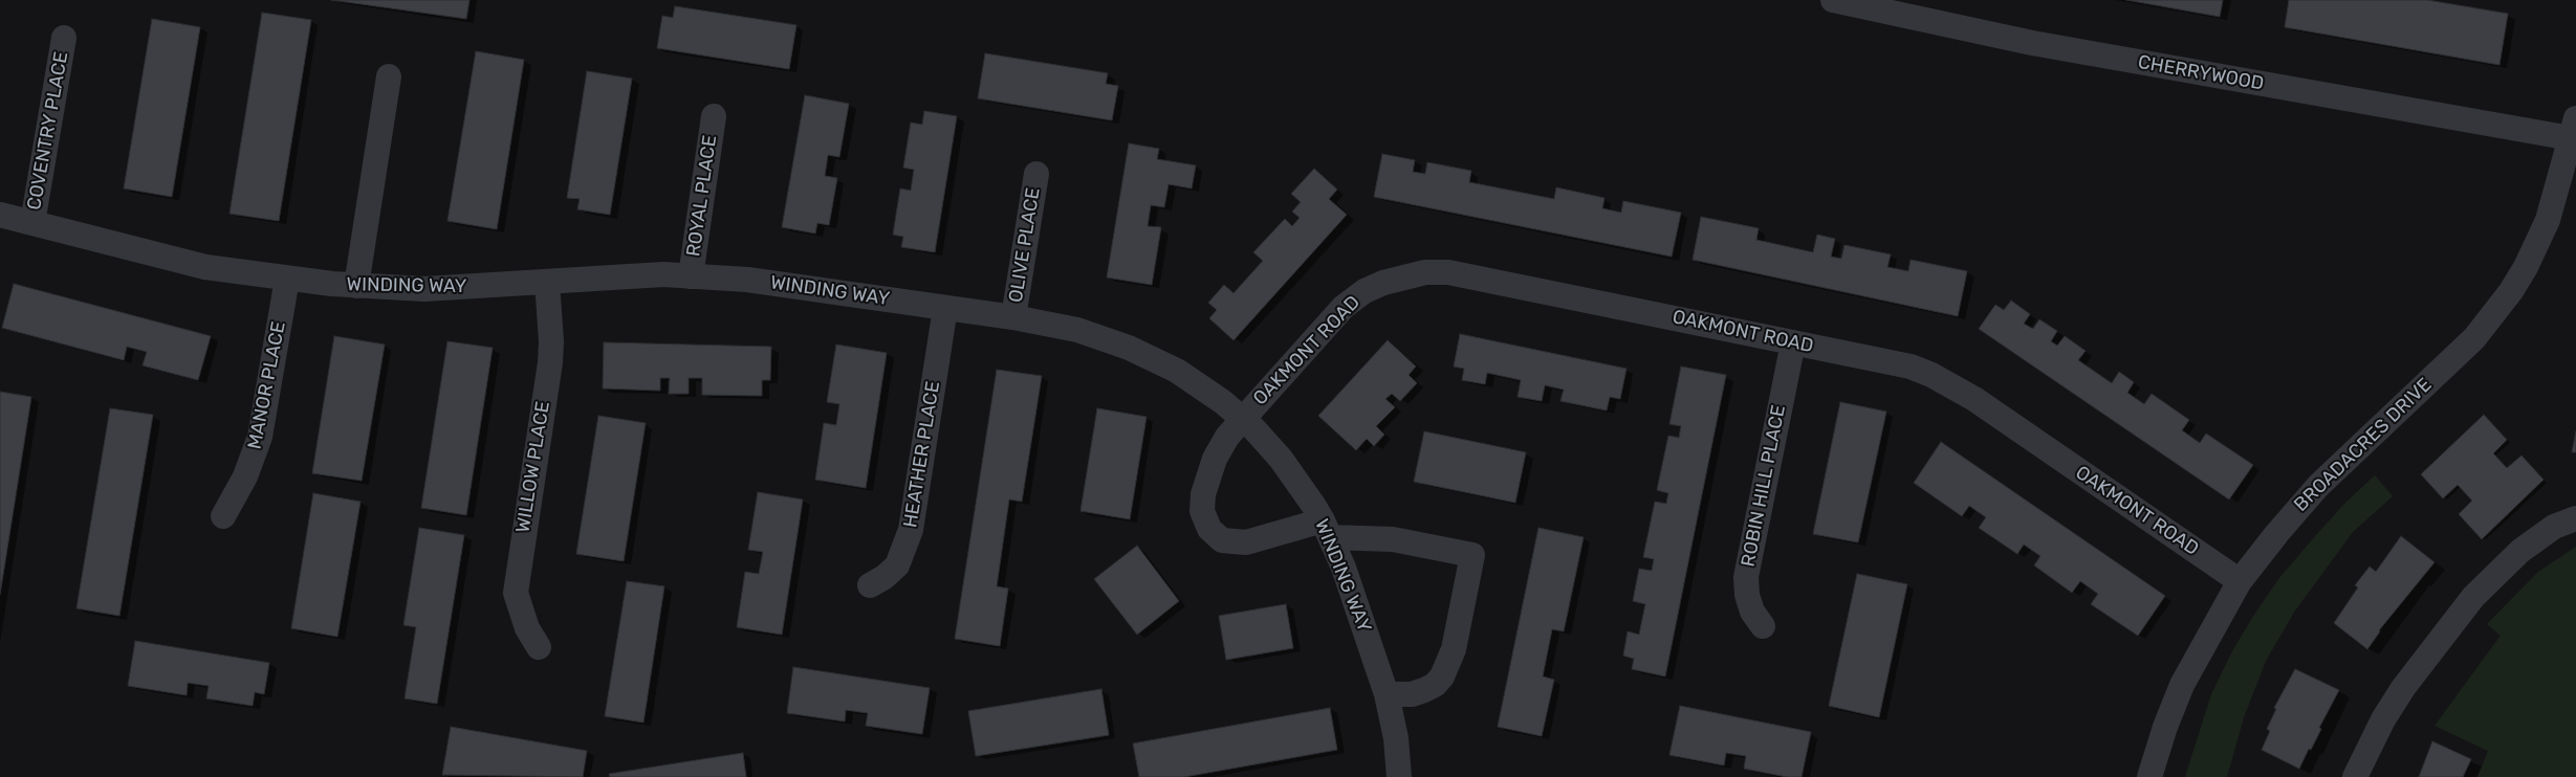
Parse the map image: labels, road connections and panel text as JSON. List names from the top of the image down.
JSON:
{
  "streets": {
    "street": [
      "CHERRYWOOD",
      "COVENTRY PLACE",
      "ROYAL PLACE",
      "OLIVE PLACE",
      "WINDING WAY",
      "OAKMONT ROAD",
      "MANOR PLACE",
      "BROADACRES DRIVE",
      "HEATHER PLACE",
      "WILLOW PLACE",
      "ROBIN HILL PLACE"
    ]
  },
  "crossings": [
    ["CHERRYWOOD", "BROADACRES DRIVE"],
    ["COVENTRY PLACE", "WINDING WAY"],
    ["ROYAL PLACE", "WINDING WAY"],
    ["OLIVE PLACE", "WINDING WAY"],
    ["WINDING WAY", "OAKMONT ROAD"],
    ["WINDING WAY", "MANOR PLACE"],
    ["WINDING WAY", "HEATHER PLACE"],
    ["WINDING WAY", "WILLOW PLACE"],
    ["OAKMONT ROAD", "BROADACRES DRIVE"],
    ["OAKMONT ROAD", "ROBIN HILL PLACE"]
  ]
}
